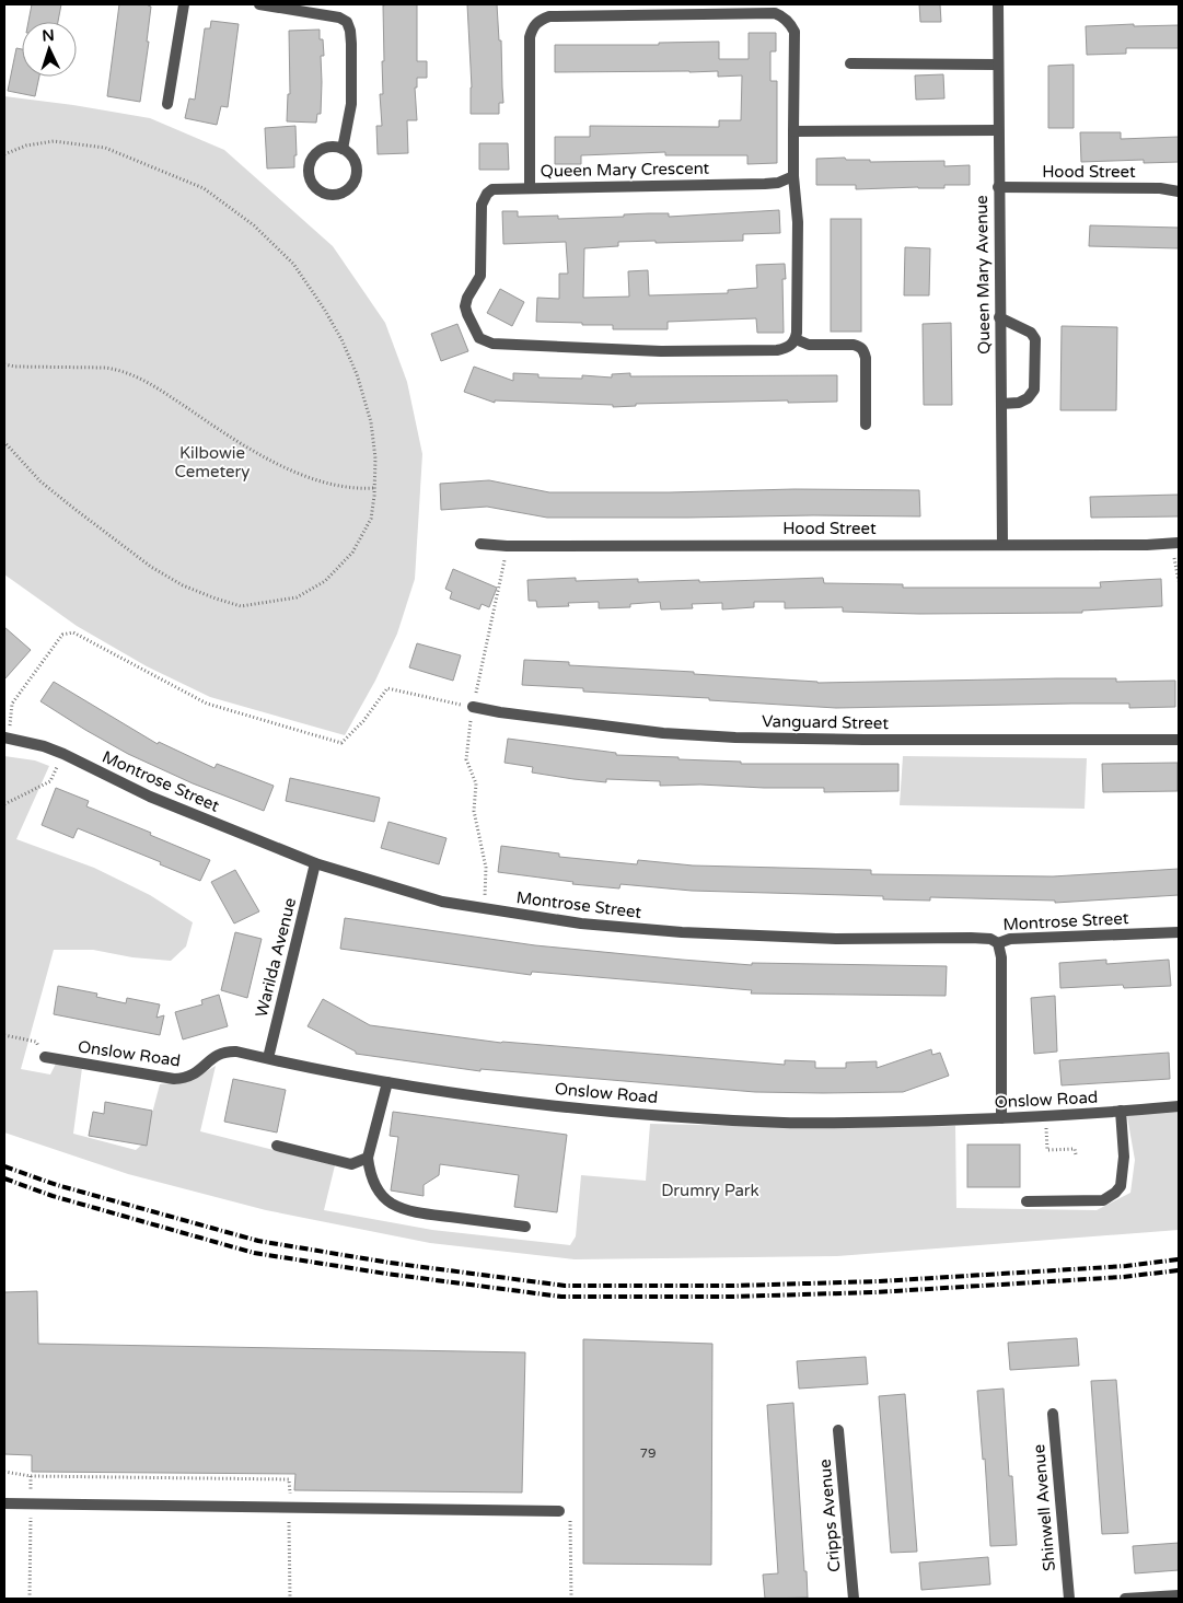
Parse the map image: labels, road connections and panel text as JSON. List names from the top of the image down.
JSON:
{
  "streets": {
    "street": [
      "Queen Mary Crescent",
      "Hood Street",
      "Queen Mary Avenue",
      "Vanguard Street",
      "Montrose Street",
      "Warilda Avenue",
      "Onslow Road",
      "Shinwell Avenue",
      "Cripps Avenue"
    ]
  },
  "crossings": [
    ["Hood Street", "Queen Mary Avenue"],
    ["Montrose Street", "Warilda Avenue"],
    ["Warilda Avenue", "Onslow Road"]
  ],
  "parks": ["Kilbowie Cemetery", "Drumry Park"],
  "house_numbers": ["79"],
  "north": "top"
}
